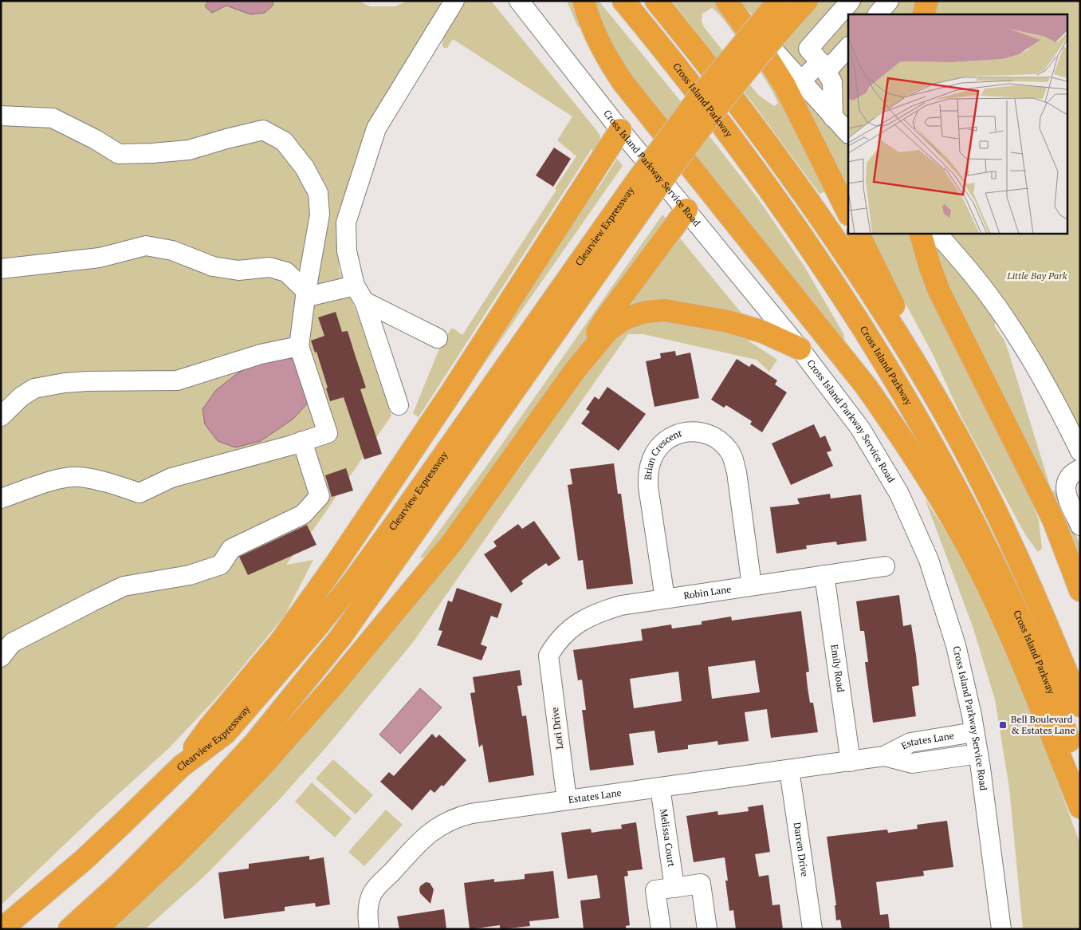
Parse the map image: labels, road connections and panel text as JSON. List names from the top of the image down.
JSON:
{
  "streets": {
    "highway": ["Cross Island Parkway", "Clearview Expressway"],
    "street": [
      "Cross Island Parkway Service Road",
      "Brian Crescent",
      "Robin Lane",
      "Emily Road",
      "Lori Drive",
      "Estates Lane",
      "Melissa Court",
      "Darren Drive"
    ]
  },
  "crossings": [
    ["Cross Island Parkway Service Road", "Estates Lane"],
    ["Brian Crescent", "Robin Lane"],
    ["Robin Lane", "Emily Road"],
    ["Robin Lane", "Lori Drive"],
    ["Emily Road", "Estates Lane"],
    ["Lori Drive", "Estates Lane"],
    ["Estates Lane", "Melissa Court"],
    ["Estates Lane", "Darren Drive"]
  ],
  "parks": ["Little Bay Park"],
  "places": {
    "transit": ["Bell Boulevard & Estates Lane"]
  }
}
